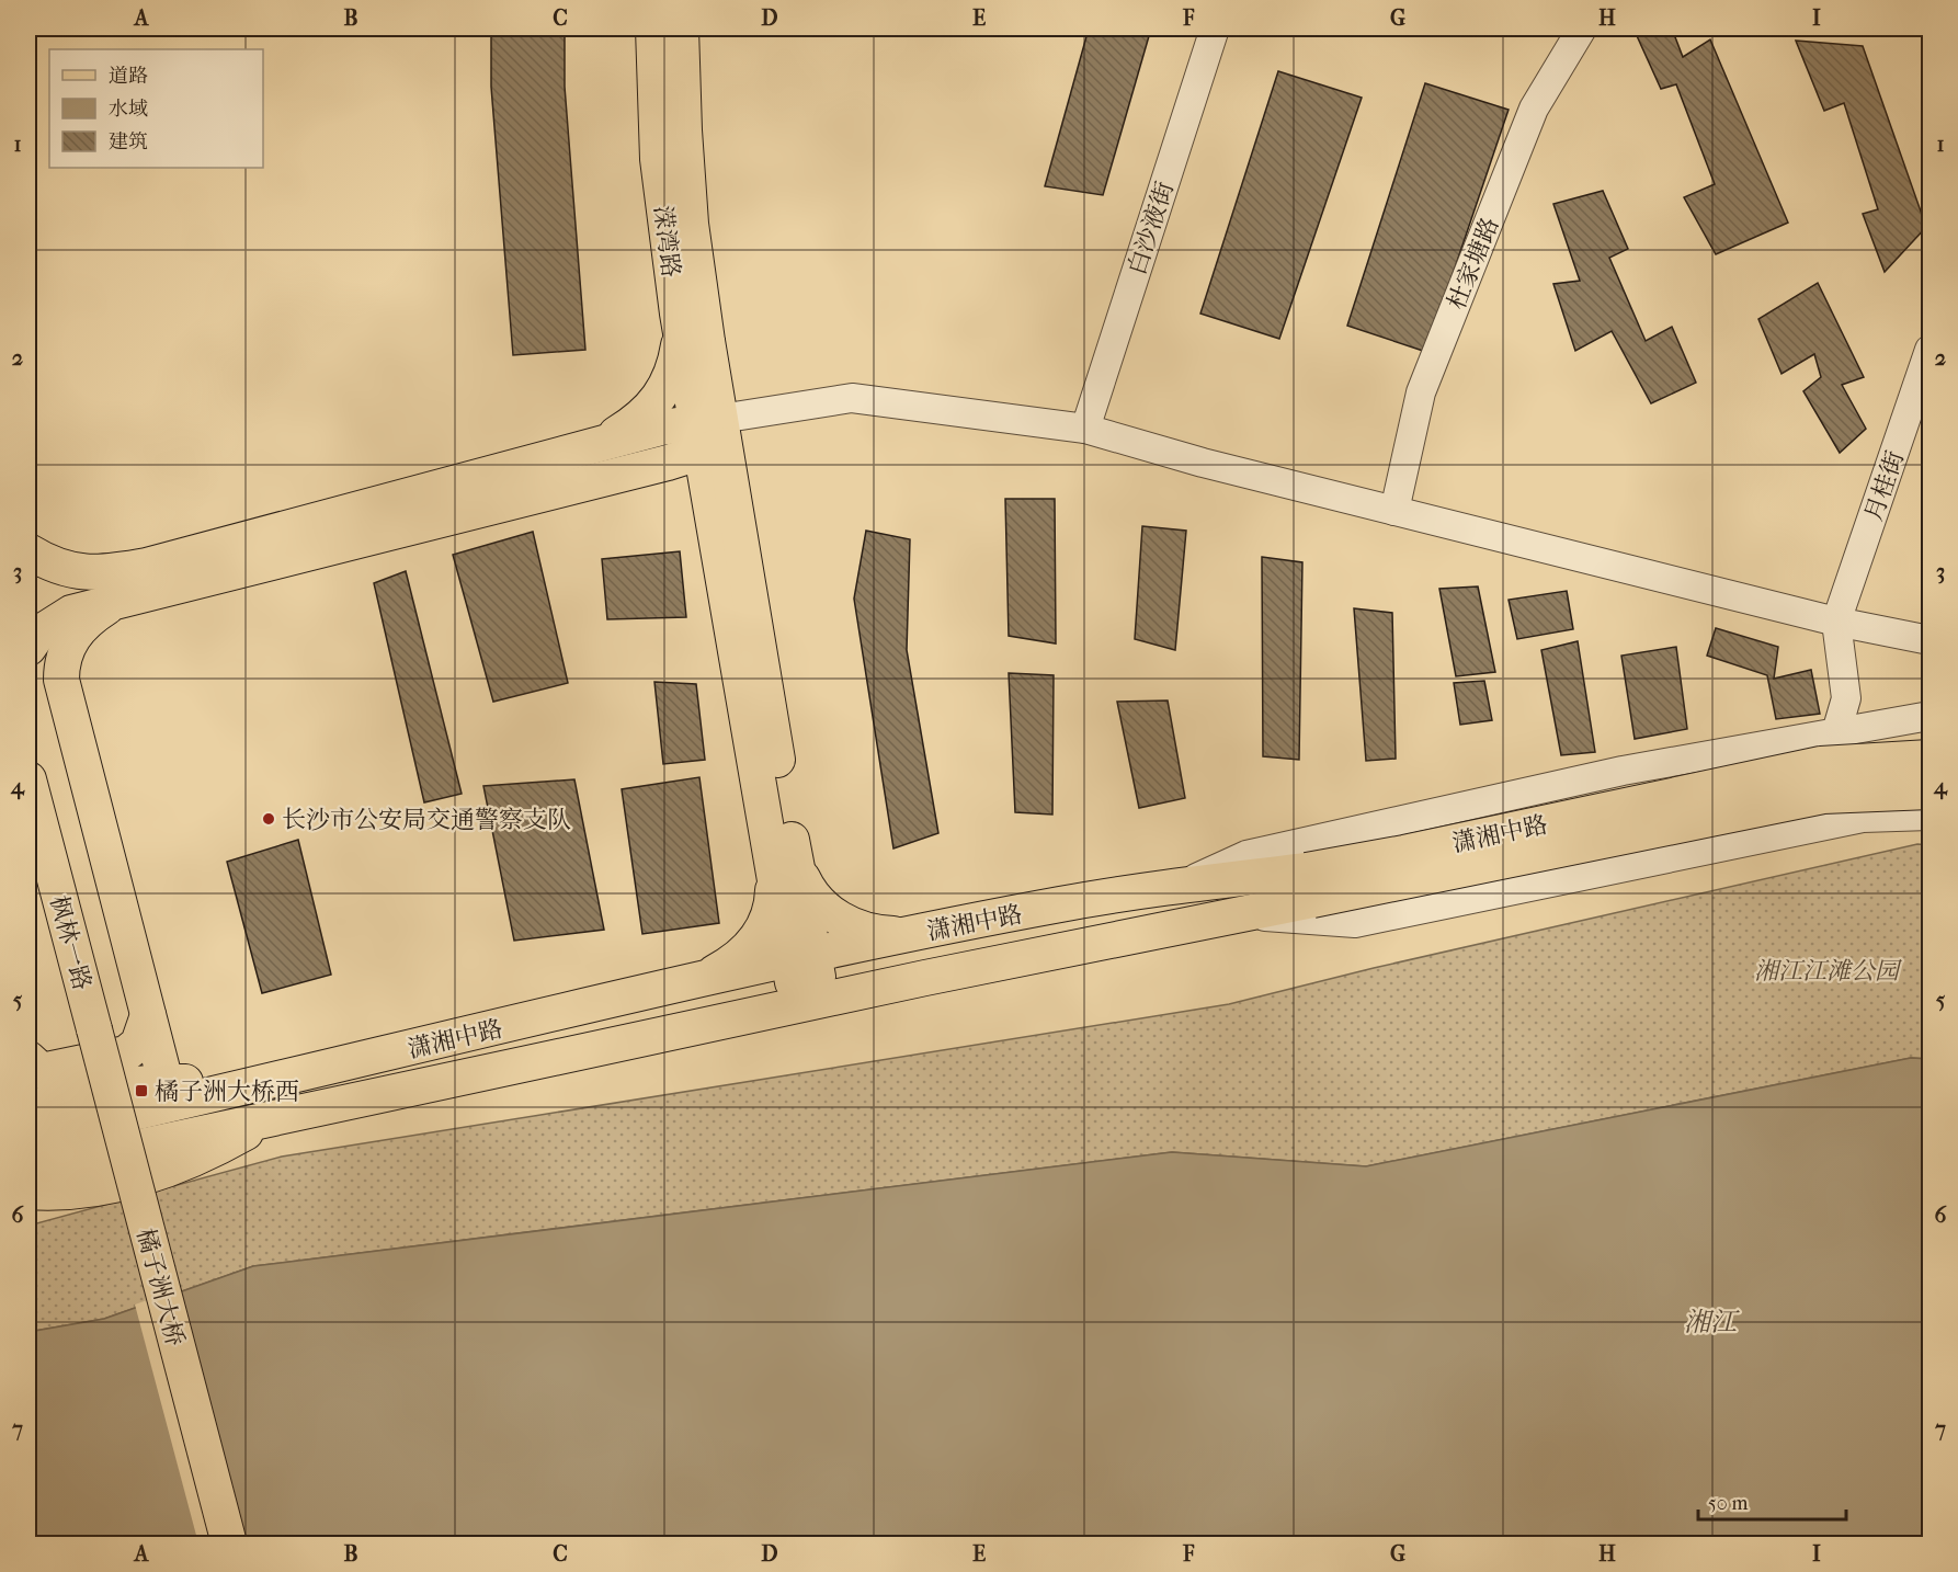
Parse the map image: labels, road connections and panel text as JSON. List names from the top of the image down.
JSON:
{
  "streets": {
    "main road": [
      "溁湾路",
      "潇湘中路",
      "枫林一路",
      "橘子洲大桥"
    ],
    "street": ["白沙液街", "杜家塘路", "月桂街"]
  },
  "crossings": [
    ["枫林一路", "橘子洲大桥"]
  ],
  "water": ["湘江"],
  "parks": ["湘江江滩公园"],
  "places": {
    "other": ["长沙市公安局交通警察支队"],
    "transit": ["橘子洲大桥西"]
  },
  "legend": ["道路", "水域", "建筑"],
  "scale_bar": "50 m",
  "grid": {
    "columns": [
      "A",
      "B",
      "C",
      "D",
      "E",
      "F",
      "G",
      "H",
      "I"
    ],
    "rows": [
      "1",
      "2",
      "3",
      "4",
      "5",
      "6",
      "7"
    ]
  }
}
